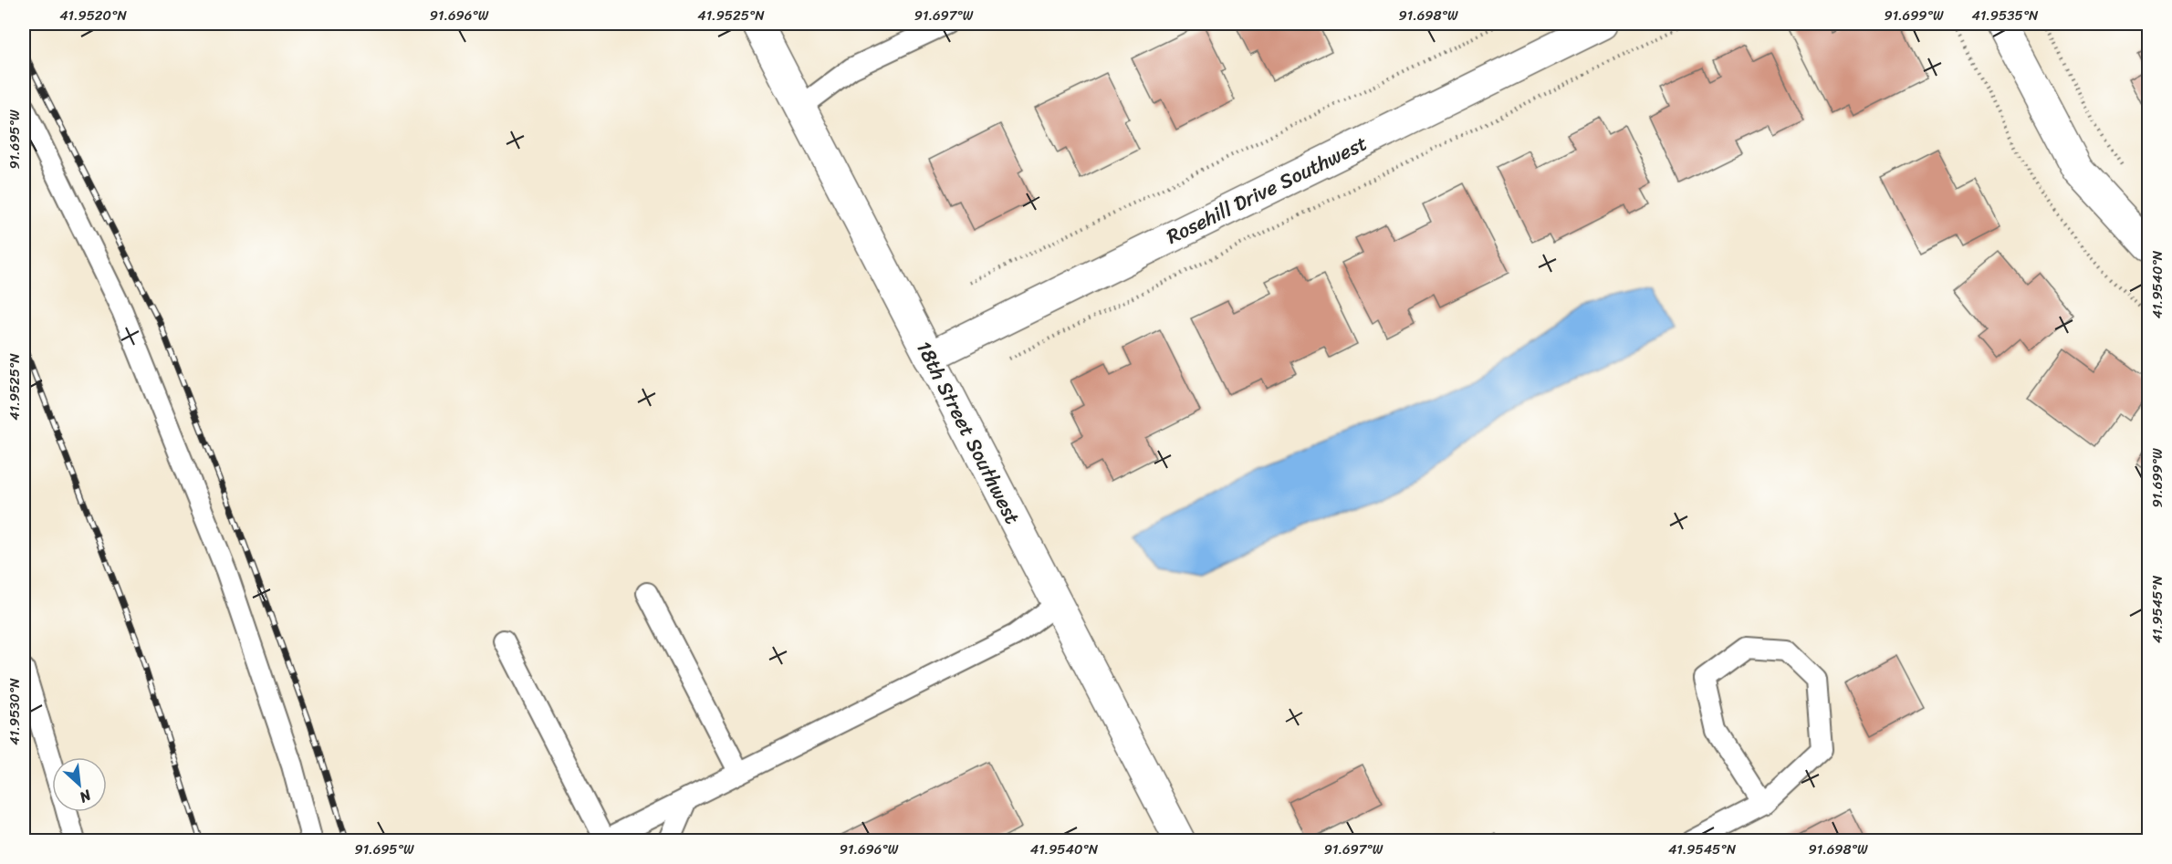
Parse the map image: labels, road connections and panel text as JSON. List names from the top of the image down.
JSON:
{
  "streets": {
    "street": ["Rosehill Drive Southwest", "18th Street Southwest"]
  },
  "crossings": [
    ["Rosehill Drive Southwest", "18th Street Southwest"]
  ],
  "north": "bottom right",
  "coordinates": [
    "41.9520°N",
    "91.696°W",
    "41.9525°N",
    "91.697°W",
    "91.698°W",
    "91.699°W",
    "41.9535°N",
    "91.695°W",
    "41.9540°N",
    "41.9545°N",
    "41.9530°N"
  ]
}
